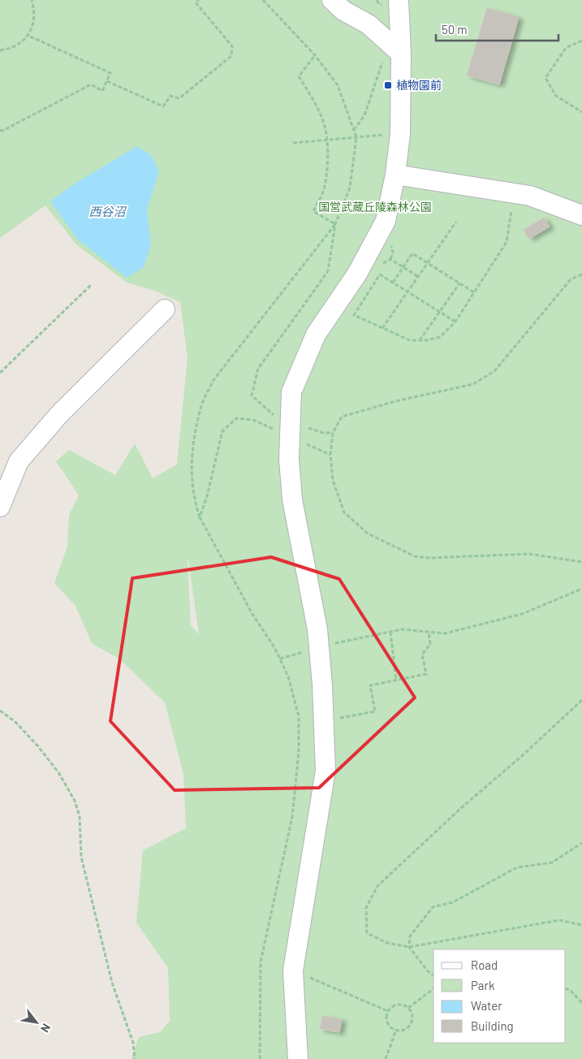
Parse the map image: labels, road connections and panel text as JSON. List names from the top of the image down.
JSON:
{
  "water": ["西谷沼"],
  "parks": ["国営武蔵丘陵森林公園"],
  "places": {
    "transit": ["植物園前"]
  },
  "legend": [
    "Road",
    "Park",
    "Water",
    "Building"
  ],
  "scale_bar": "50 m",
  "north": "bottom right"
}
